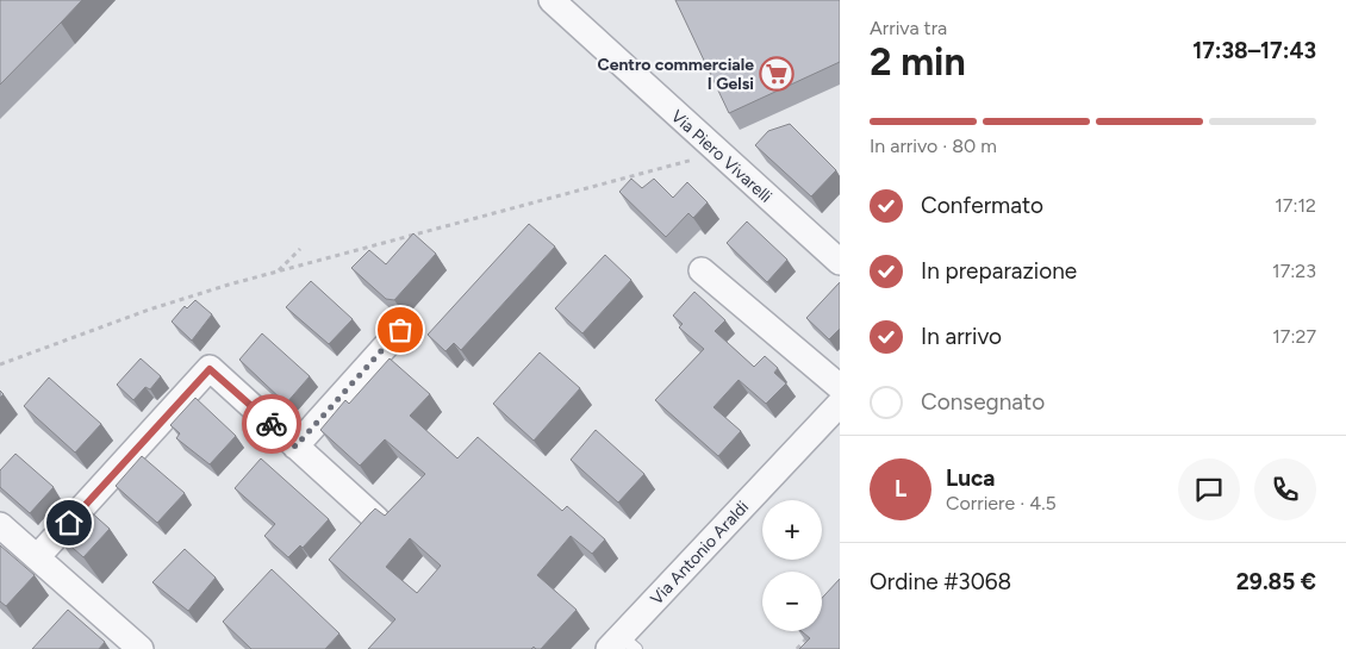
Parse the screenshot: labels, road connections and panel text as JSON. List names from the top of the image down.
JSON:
{
  "streets": {
    "street": ["Via Piero Vivarelli", "Via Antonio Araldi"]
  },
  "places": {
    "supermarket": ["Centro commerciale I Gelsi"]
  },
  "page": {
    "heading": ["2 min", "Arriva tra", "17:38–17:43"],
    "panel": [
      "Luca",
      "Corriere · 4.5",
      "Ordine #3068",
      "29.85 €"
    ],
    "bar": "In arrivo · 80 m",
    "list": [
      ["Confermato", "17:12"],
      ["In preparazione", "17:23"],
      ["In arrivo", "17:27"],
      "Consegnato"
    ],
    "round": "L",
    "map_buttons": ["+", "−"]
  }
}
